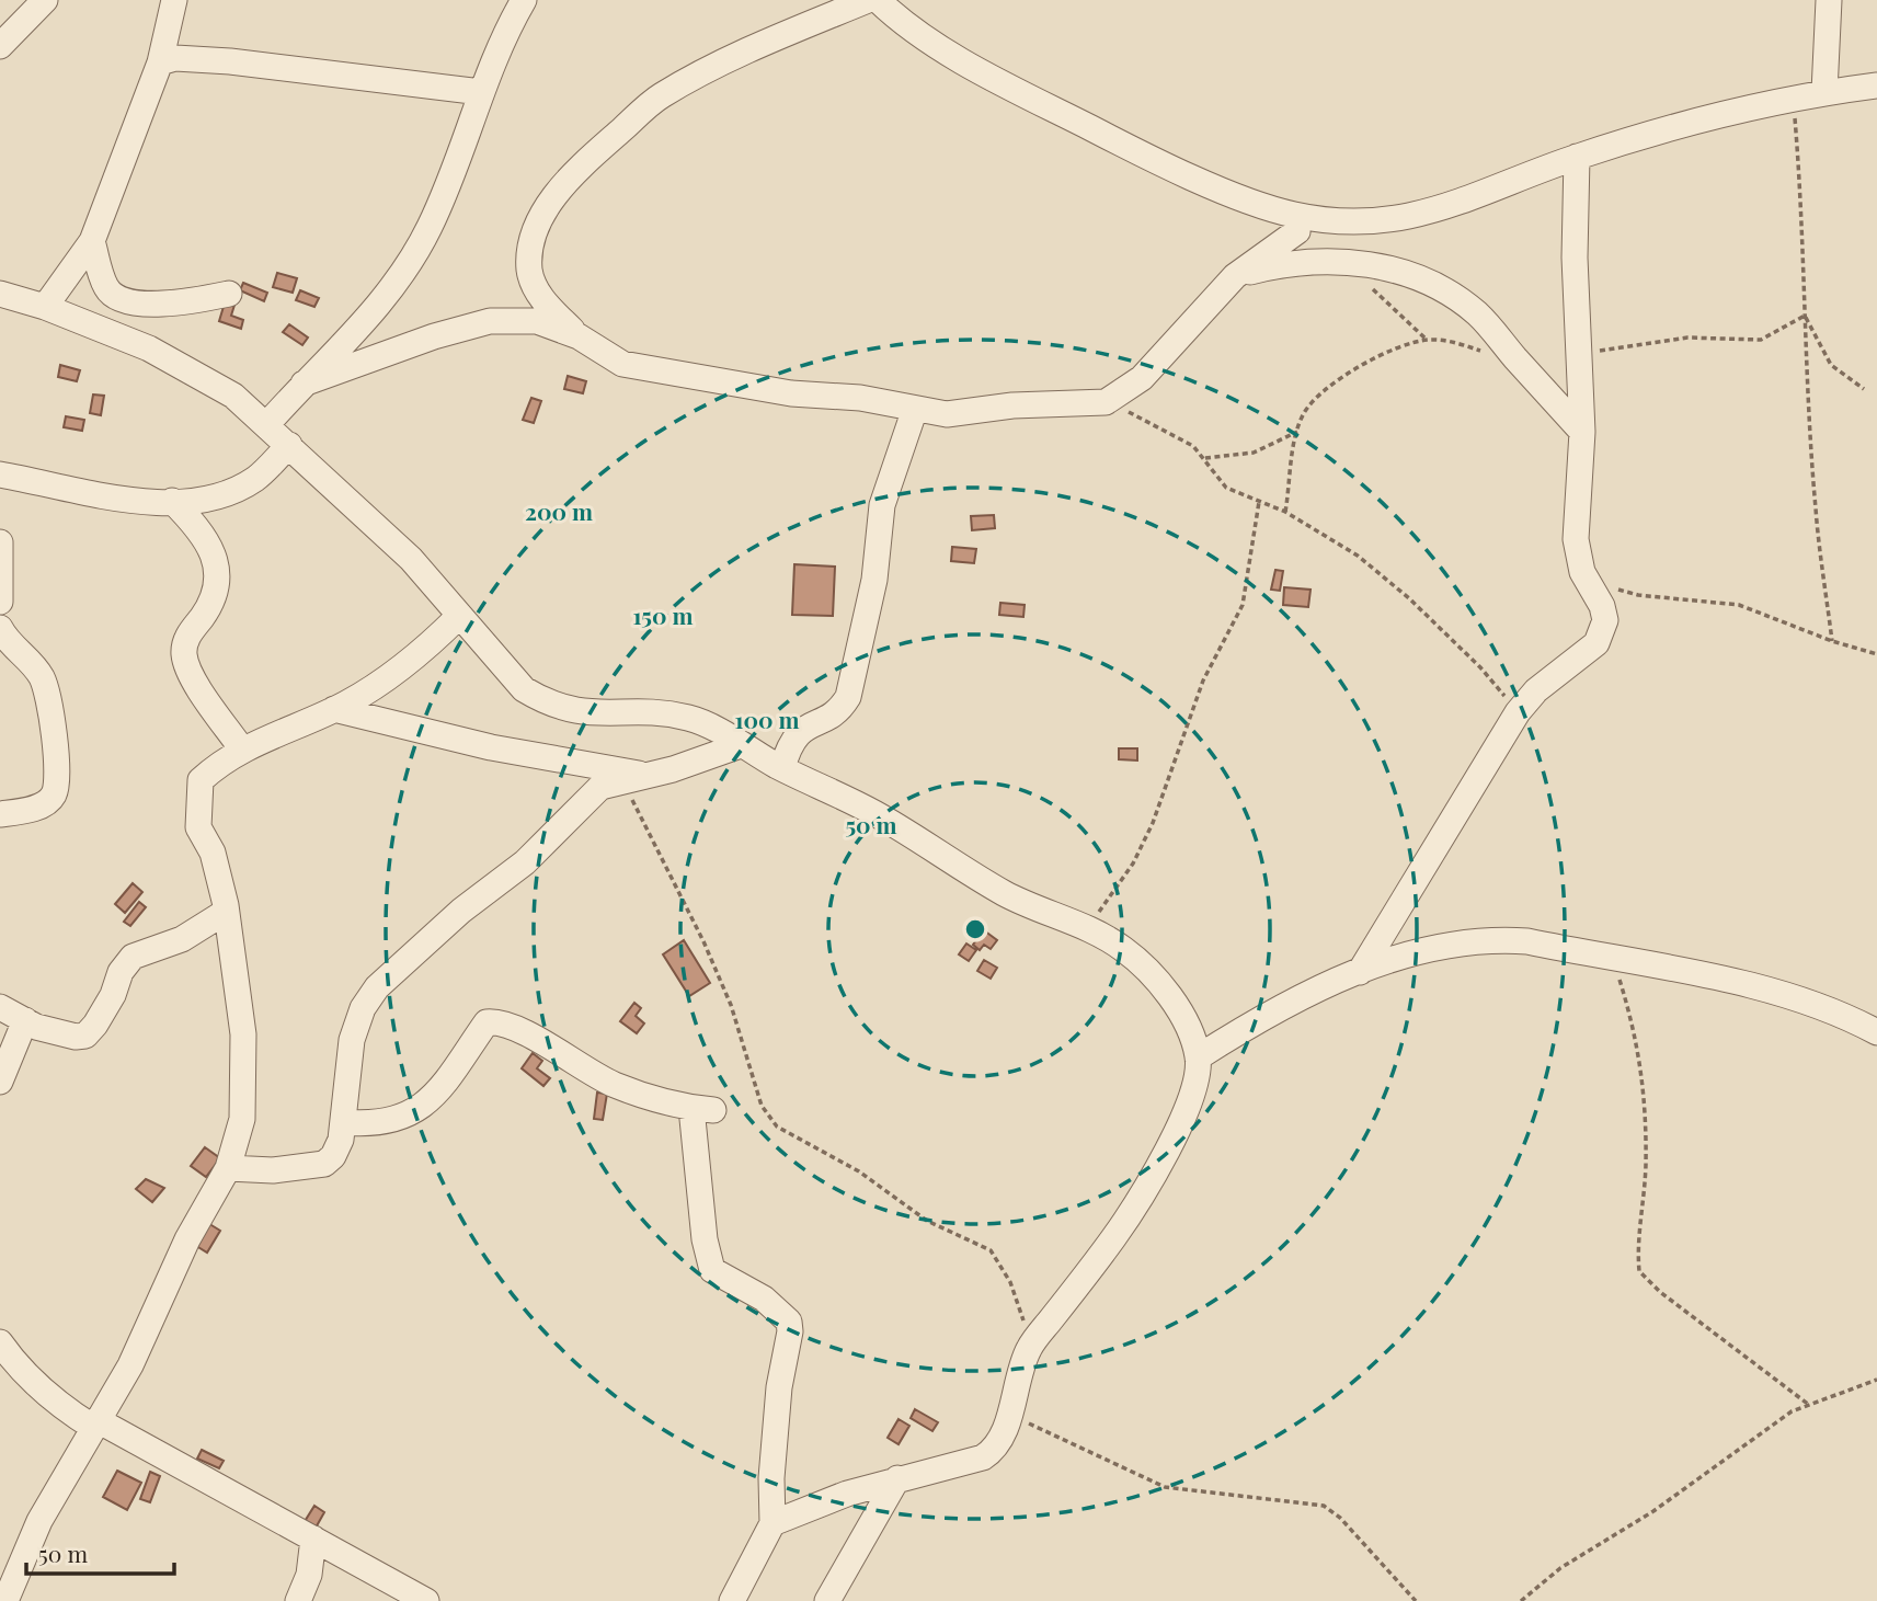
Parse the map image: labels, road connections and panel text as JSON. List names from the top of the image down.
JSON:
{
  "scale_bar": "50 m",
  "rings": [
    "200 m",
    "150 m",
    "100 m",
    "50 m"
  ]
}
